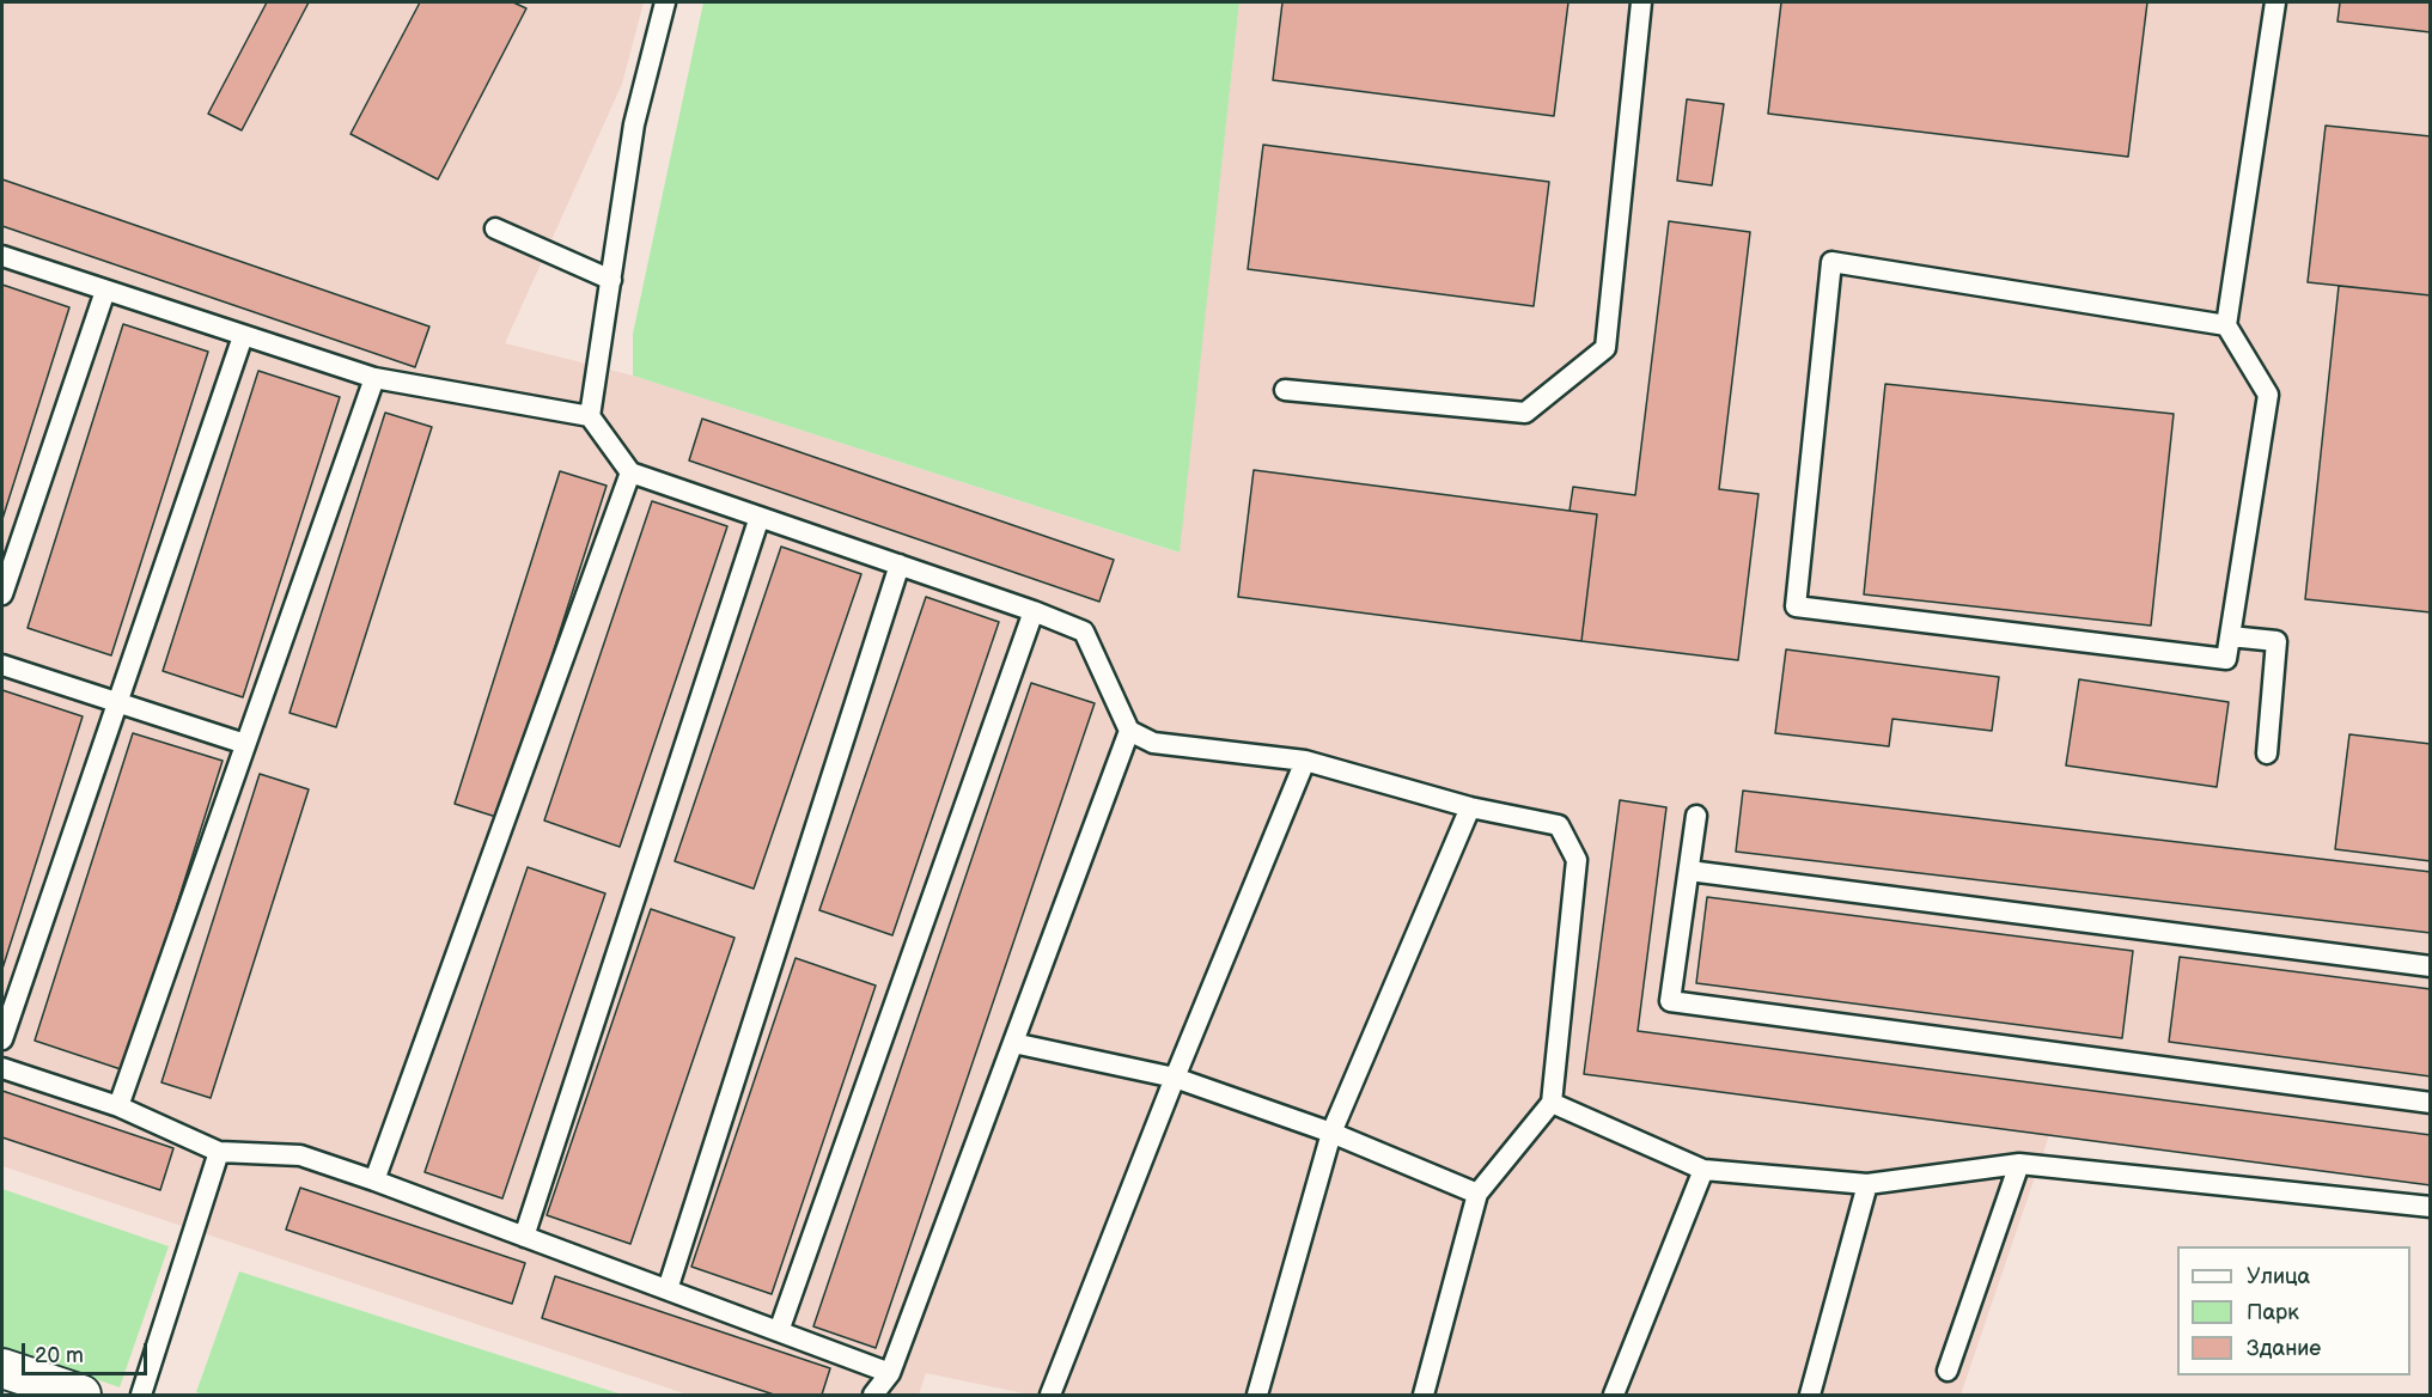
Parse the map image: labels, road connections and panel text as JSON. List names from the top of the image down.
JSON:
{
  "legend": ["Улица", "Парк", "Здание"],
  "scale_bar": "20 m"
}
